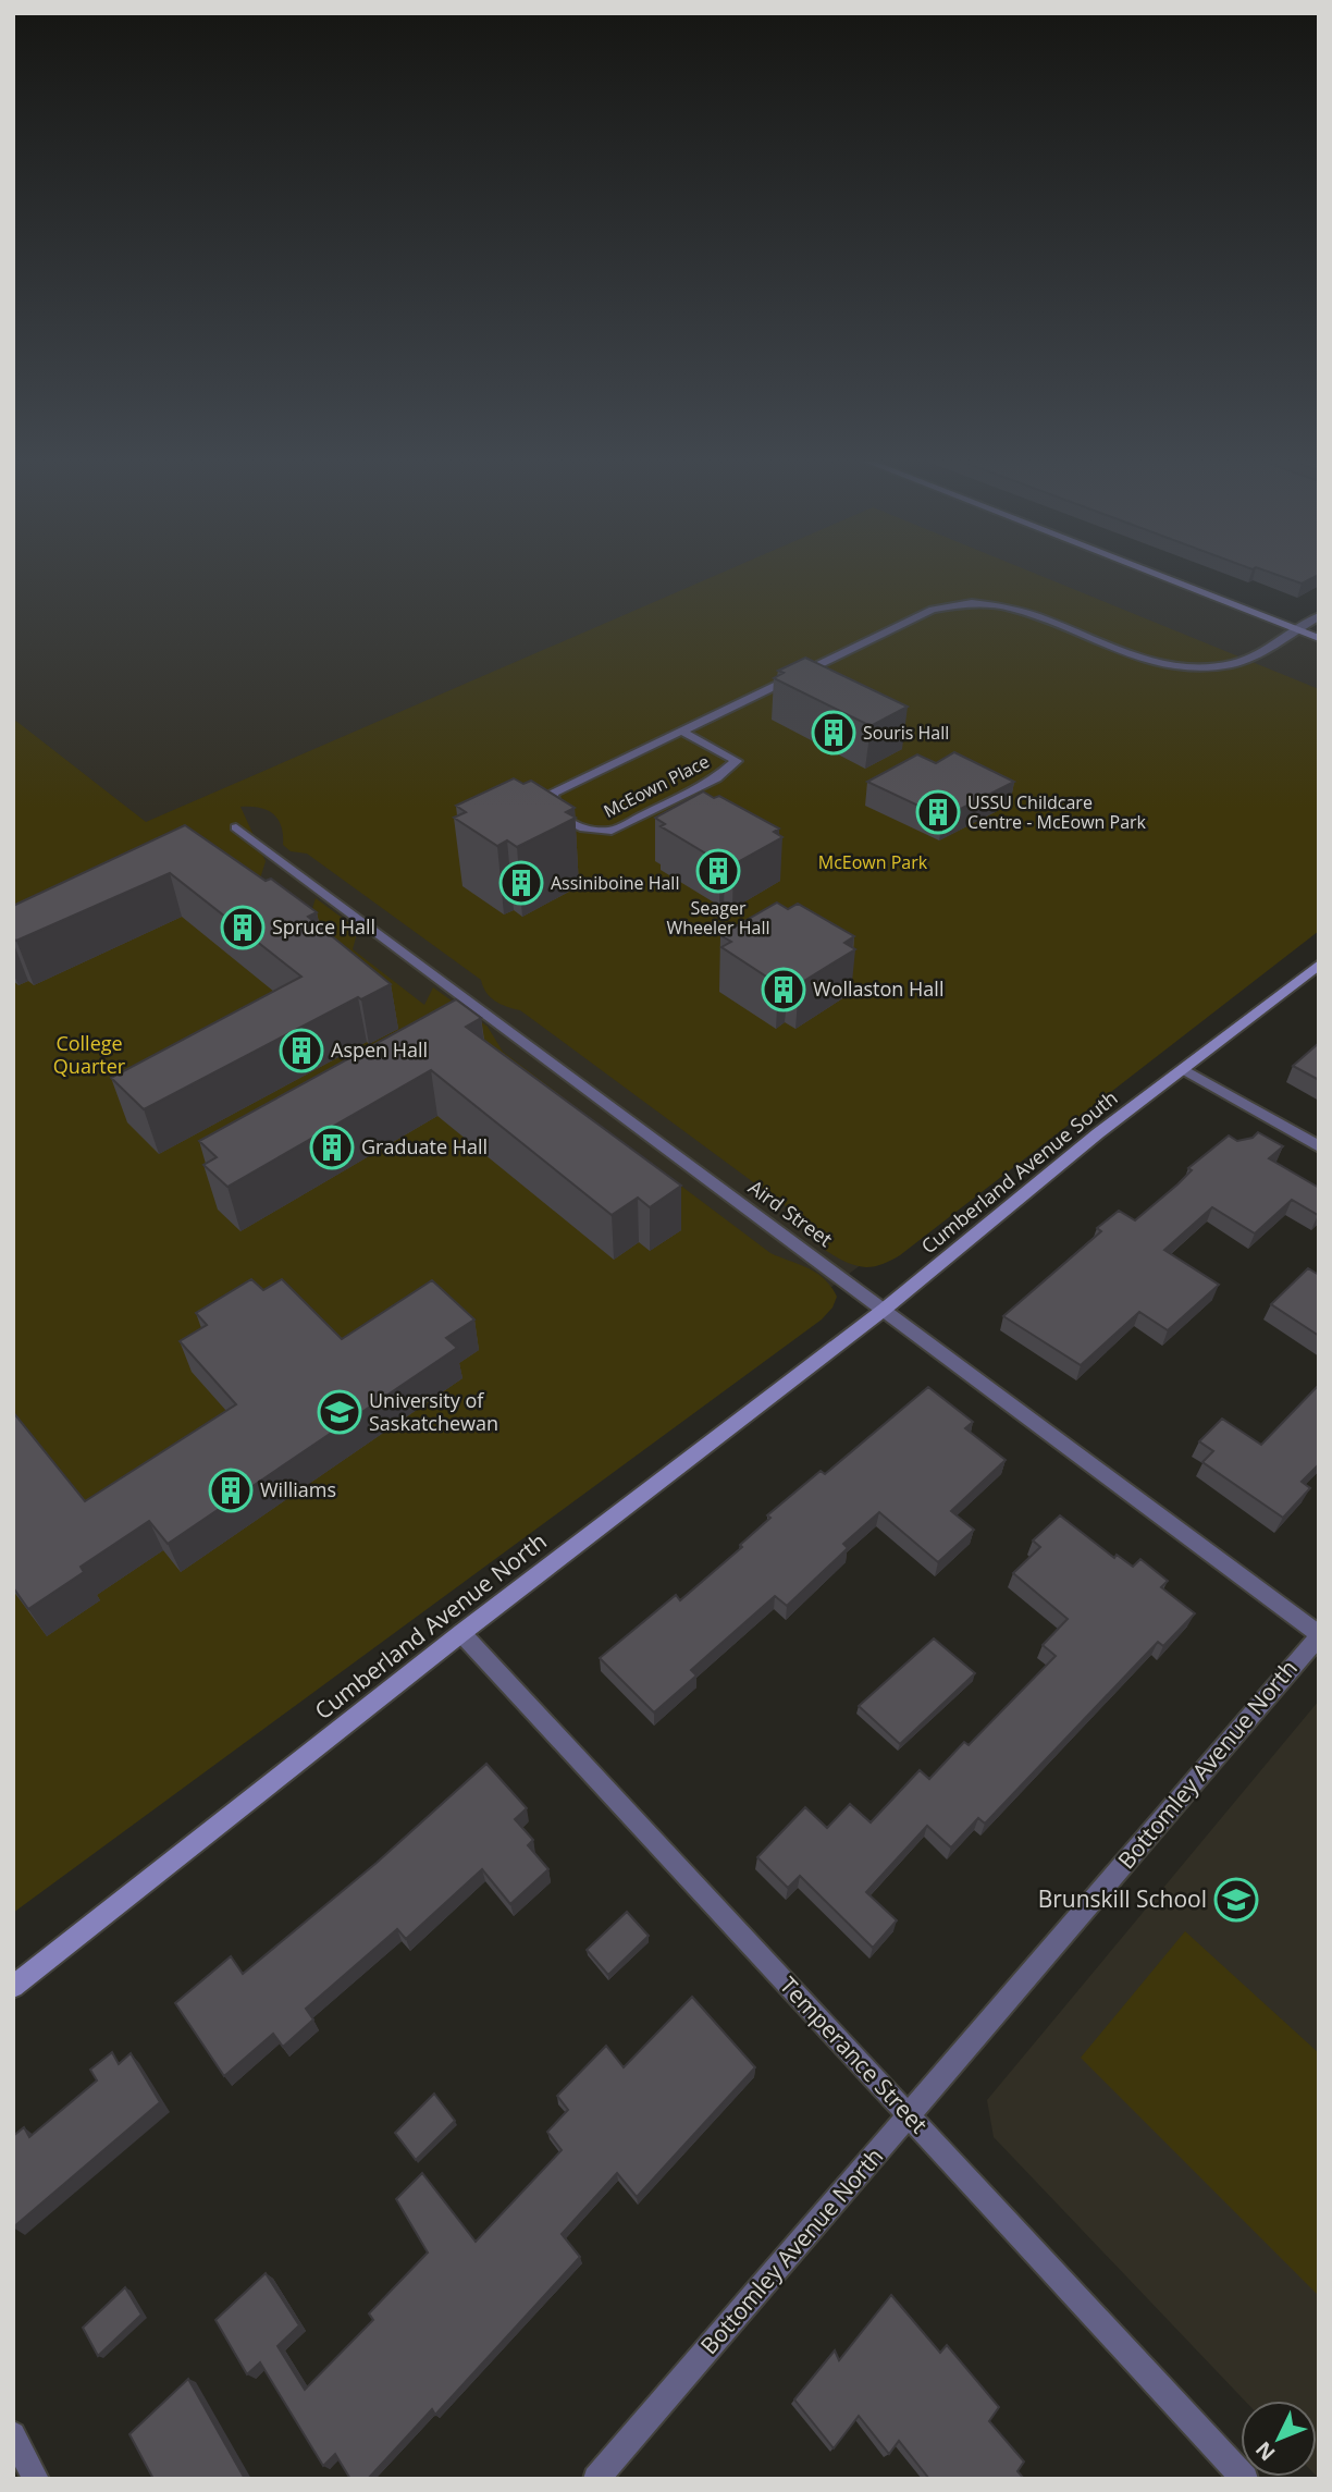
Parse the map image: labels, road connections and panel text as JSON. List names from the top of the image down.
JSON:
{
  "streets": {
    "main road": ["Cumberland Avenue South", "Cumberland Avenue North"],
    "street": [
      "McEown Place",
      "Aird Street",
      "Bottomley Avenue North",
      "Temperance Street"
    ]
  },
  "crossings": [
    ["Cumberland Avenue South", "Aird Street"],
    ["Cumberland Avenue South", "Cumberland Avenue North"],
    ["Aird Street", "Cumberland Avenue North"],
    ["Aird Street", "Bottomley Avenue North"],
    ["Cumberland Avenue North", "Temperance Street"],
    ["Bottomley Avenue North", "Temperance Street"]
  ],
  "parks": ["McEown Park", "College Quarter"],
  "places": {
    "building": [
      "Souris Hall",
      "USSU Childcare Centre - McEown Park",
      "Seager Wheeler Hall",
      "Assiniboine Hall",
      "Spruce Hall",
      "Wollaston Hall",
      "Aspen Hall",
      "Graduate Hall",
      "Williams"
    ],
    "school or university": ["University of Saskatchewan", "Brunskill School"]
  },
  "north": "bottom left"
}
